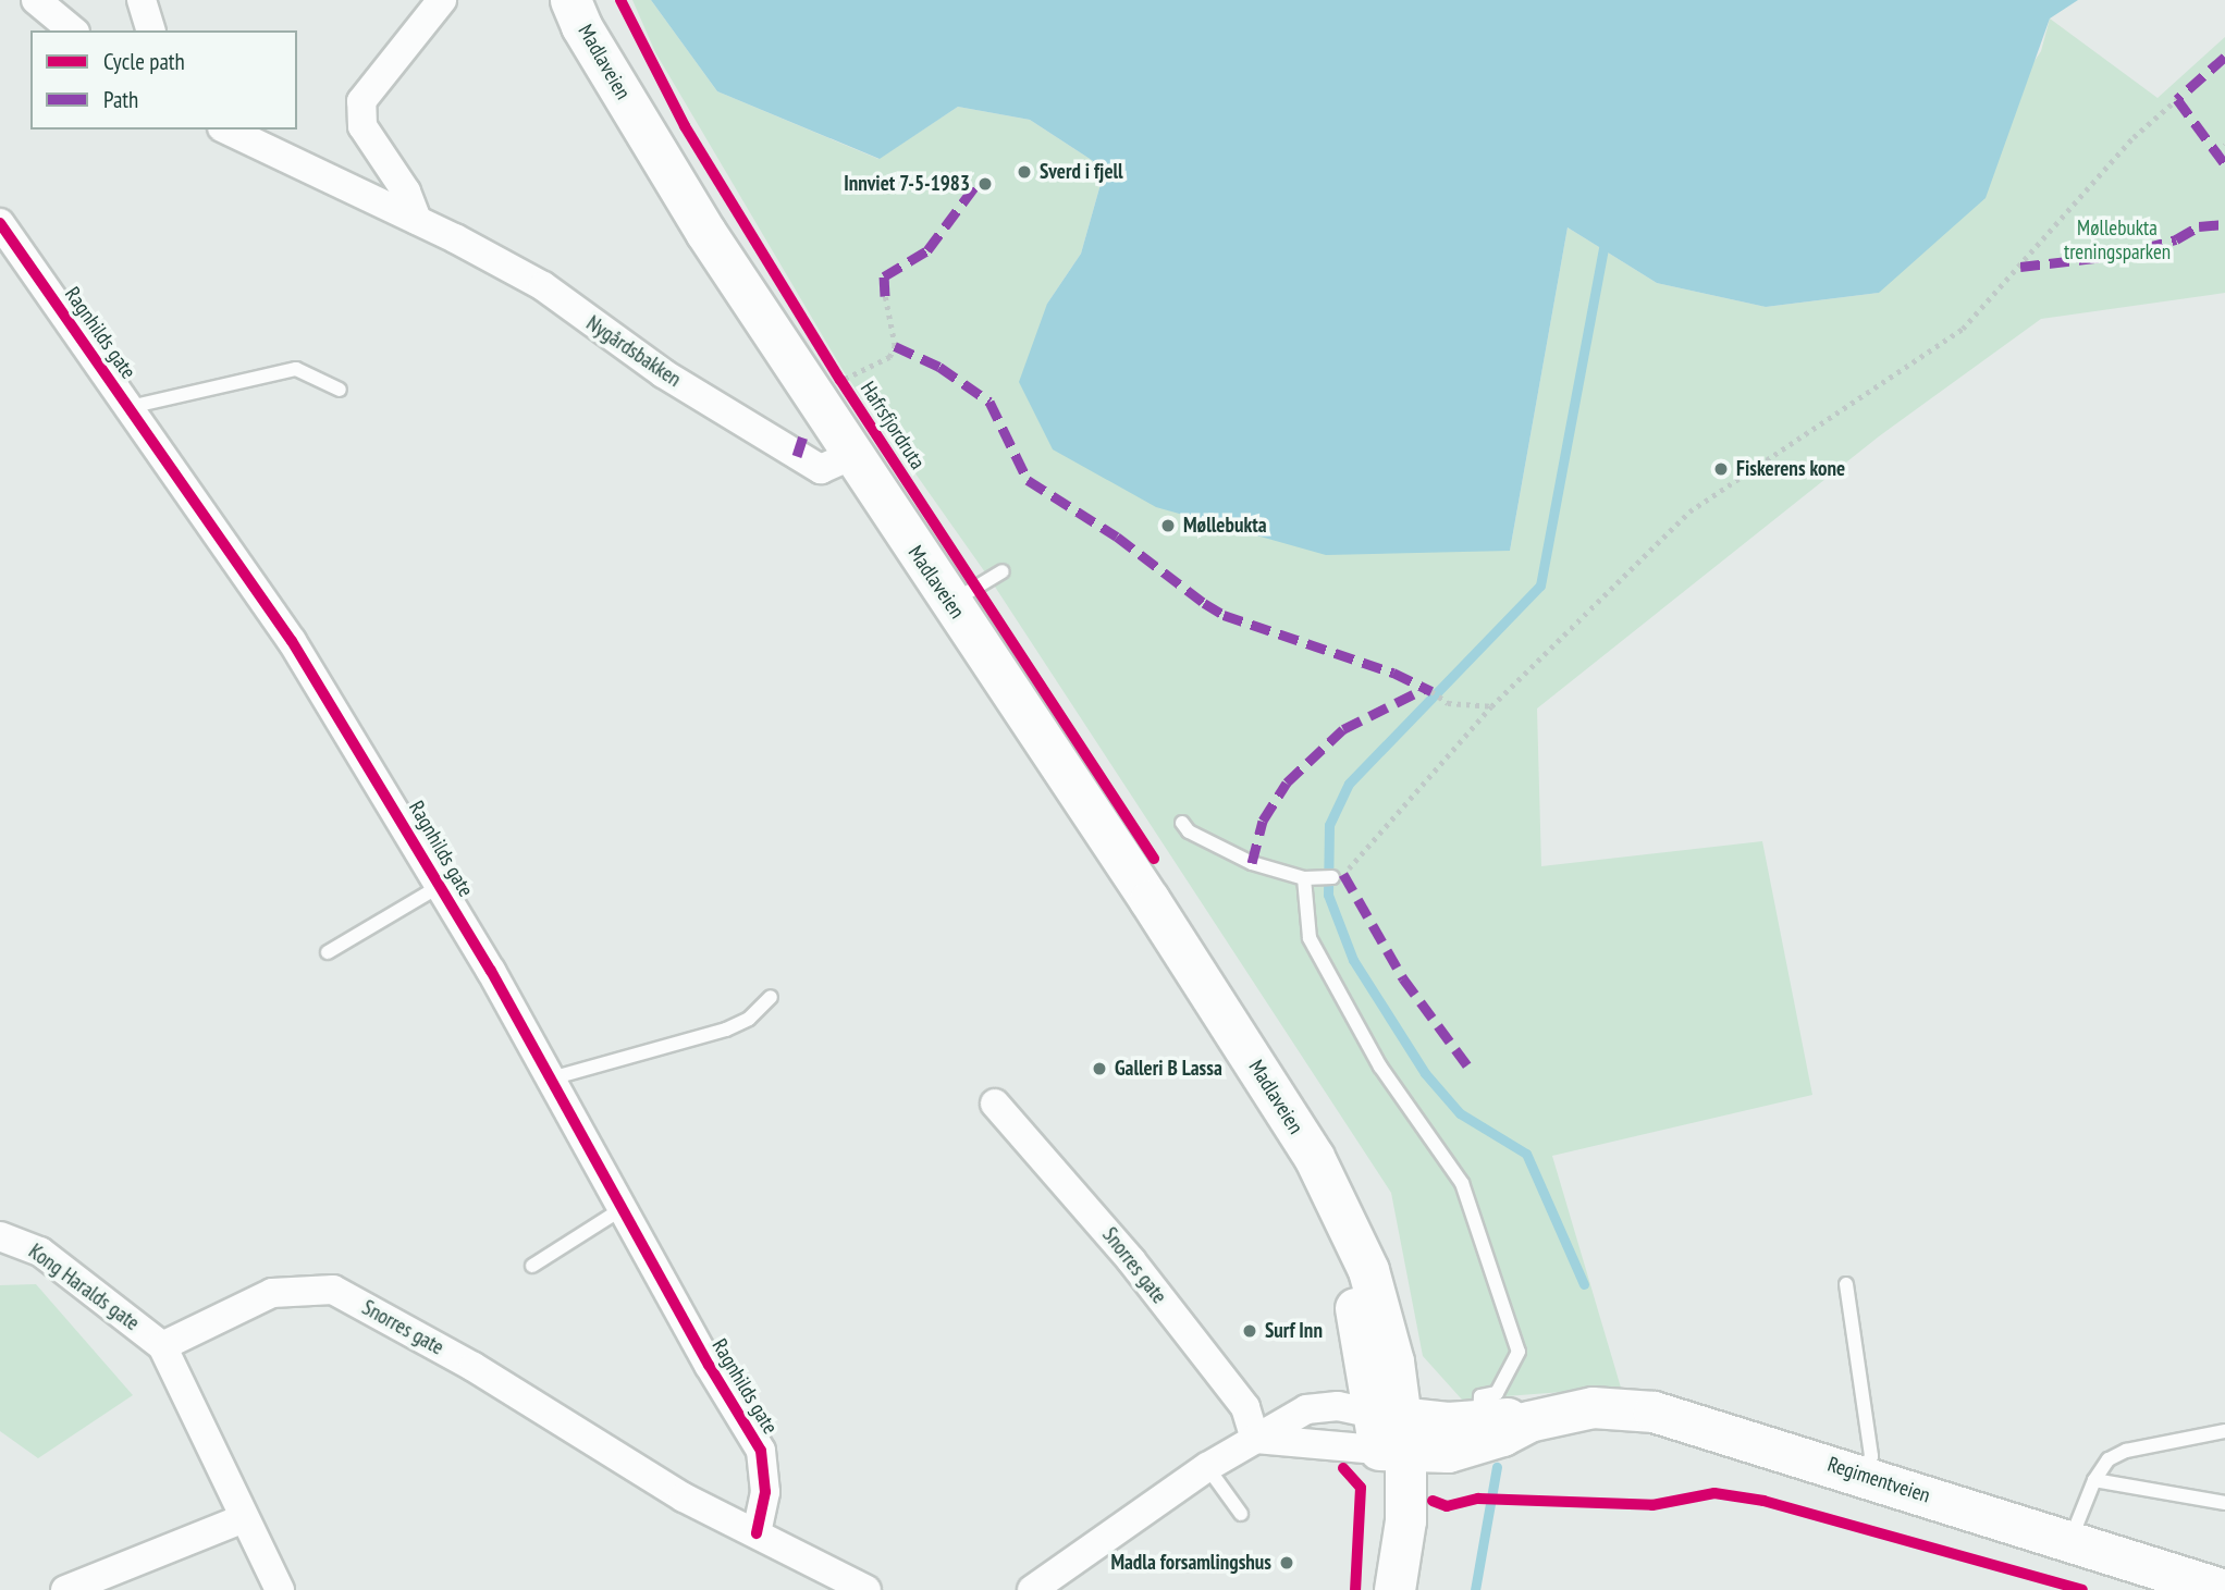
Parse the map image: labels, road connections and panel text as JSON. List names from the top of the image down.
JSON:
{
  "streets": {
    "main road": ["Madlaveien", "Regimentveien"],
    "street": [
      "Ragnhilds gate",
      "Nygårdsbakken",
      "Snorres gate",
      "Kong Haralds gate"
    ],
    "cycle path": ["Hafrsfjordruta"]
  },
  "crossings": [
    ["Madlaveien", "Nygårdsbakken"],
    ["Madlaveien", "Regimentveien"],
    ["Ragnhilds gate", "Snorres gate"],
    ["Snorres gate", "Kong Haralds gate"]
  ],
  "parks": ["Møllebukta treningsparken"],
  "places": [
    "Sverd i fjell",
    "Innviet 7-5-1983",
    "Fiskerens kone",
    "Møllebukta",
    "Galleri B Lassa",
    "Surf Inn",
    "Madla forsamlingshus"
  ],
  "legend": ["Cycle path", "Path"]
}
